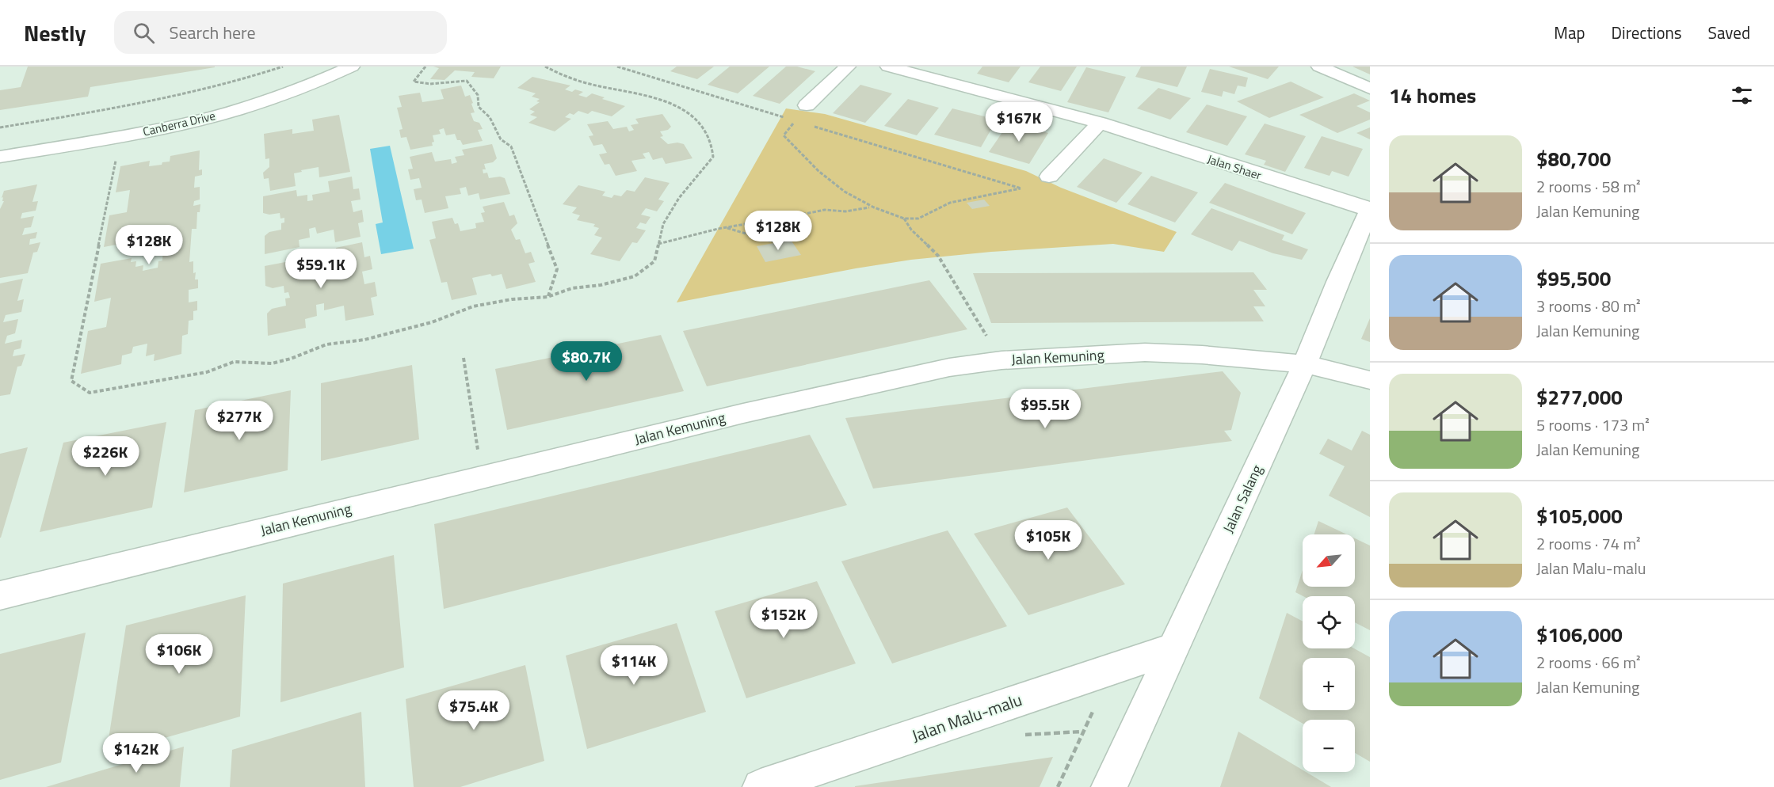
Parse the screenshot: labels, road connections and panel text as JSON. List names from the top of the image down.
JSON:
{
  "streets": {
    "street": [
      "Canberra Drive",
      "Jalan Shaer",
      "Jalan Kemuning",
      "Jalan Salang",
      "Jalan Malu-malu"
    ]
  },
  "crossings": [
    ["Jalan Shaer", "Jalan Salang"],
    ["Jalan Kemuning", "Jalan Salang"],
    ["Jalan Salang", "Jalan Malu-malu"]
  ],
  "north": "bottom left",
  "page": {
    "header": "Nestly",
    "search": "Search here",
    "nav": ["Map", "Directions", "Saved"],
    "heading": "14 homes",
    "price": [
      "$167K",
      "$128K",
      "$128K",
      "$59.1K",
      "$80.7K",
      "$95.5K",
      "$277K",
      "$226K",
      "$105K",
      "$152K",
      "$106K",
      "$114K",
      "$75.4K",
      "$142K"
    ],
    "list": [
      {
        "name": "$80,700",
        "note": "2 rooms · 58 m² · Jalan Kemuning"
      },
      {
        "name": "$95,500",
        "note": "3 rooms · 80 m² · Jalan Kemuning"
      },
      {
        "name": "$277,000",
        "note": "5 rooms · 173 m² · Jalan Kemuning"
      },
      {
        "name": "$105,000",
        "note": "2 rooms · 74 m² · Jalan Malu-malu"
      },
      {
        "name": "$106,000",
        "note": "2 rooms · 66 m² · Jalan Kemuning"
      }
    ],
    "map_buttons": ["+", "−"]
  }
}
